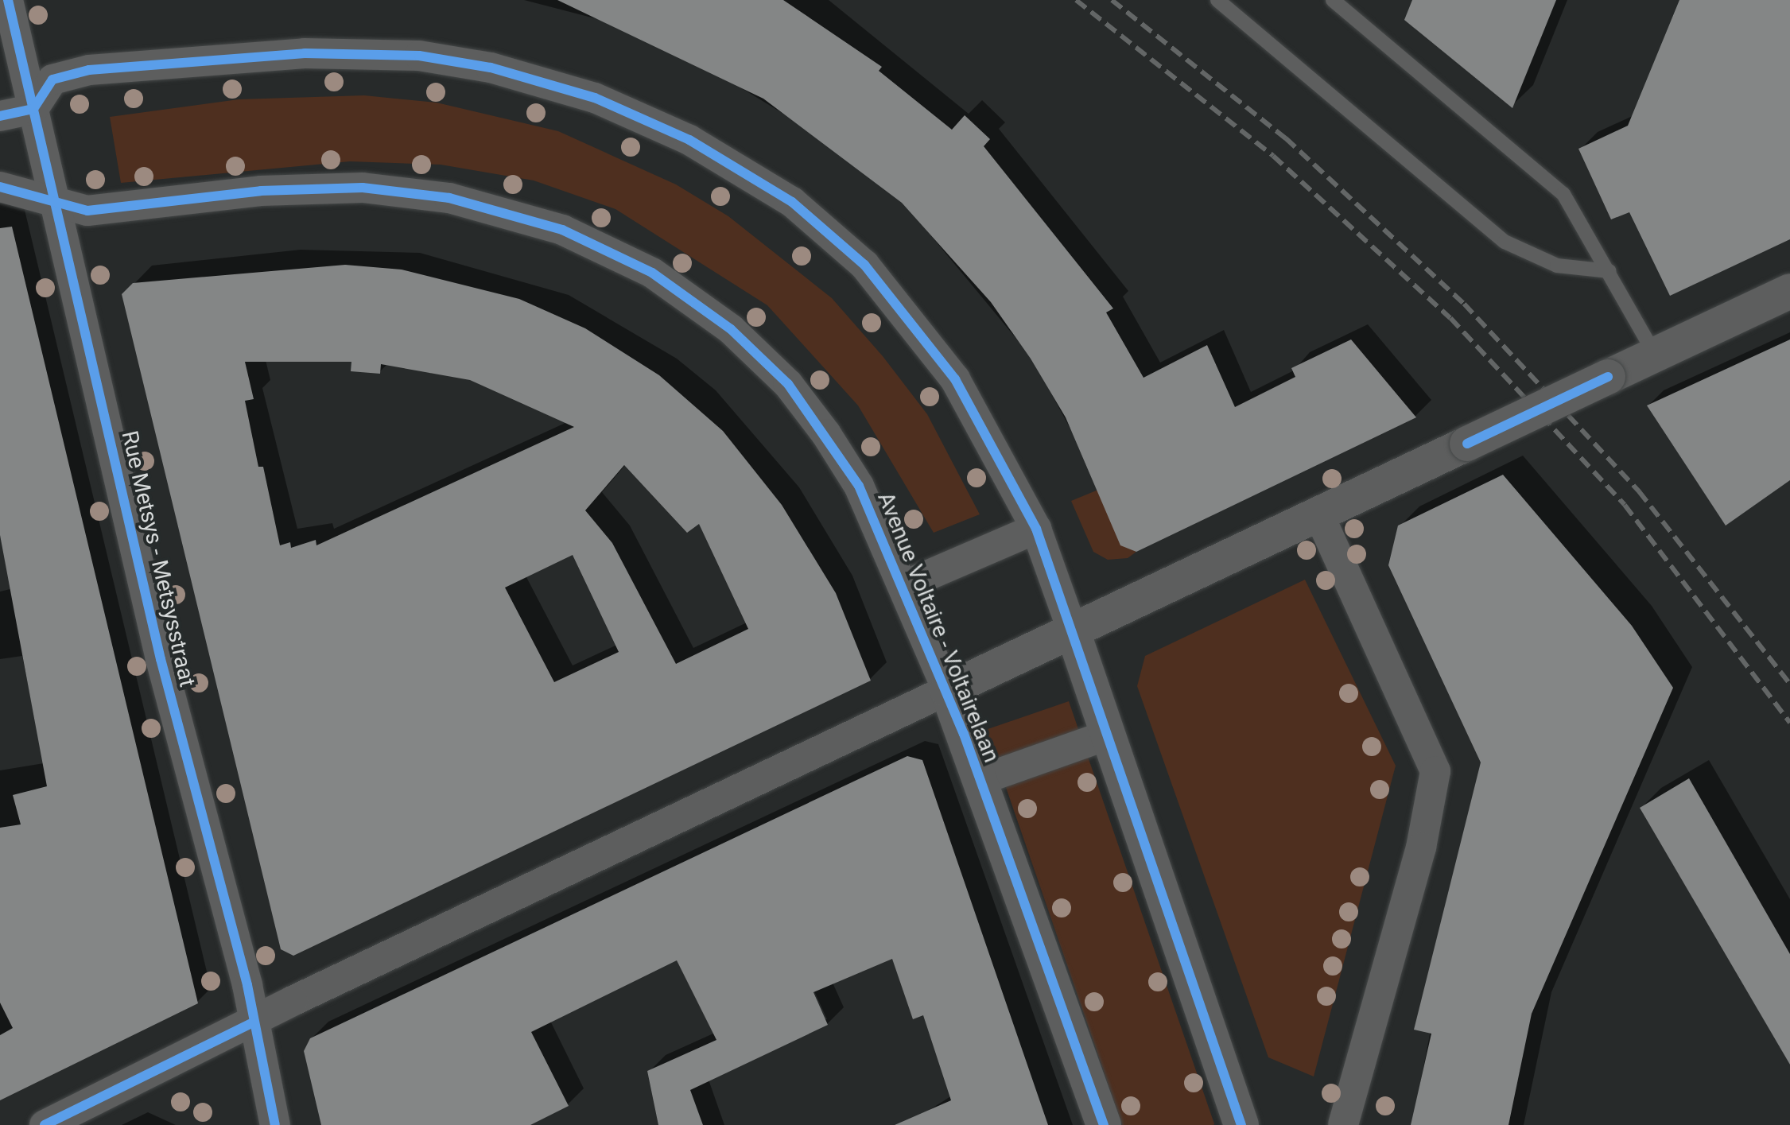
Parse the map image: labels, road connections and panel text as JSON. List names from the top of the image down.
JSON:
{
  "streets": {
    "street": ["Rue Metsys - Metsysstraat", "Avenue Voltaire - Voltairelaan"]
  },
  "crossings": [
    ["Rue Metsys - Metsysstraat", "Avenue Voltaire - Voltairelaan"]
  ]
}
